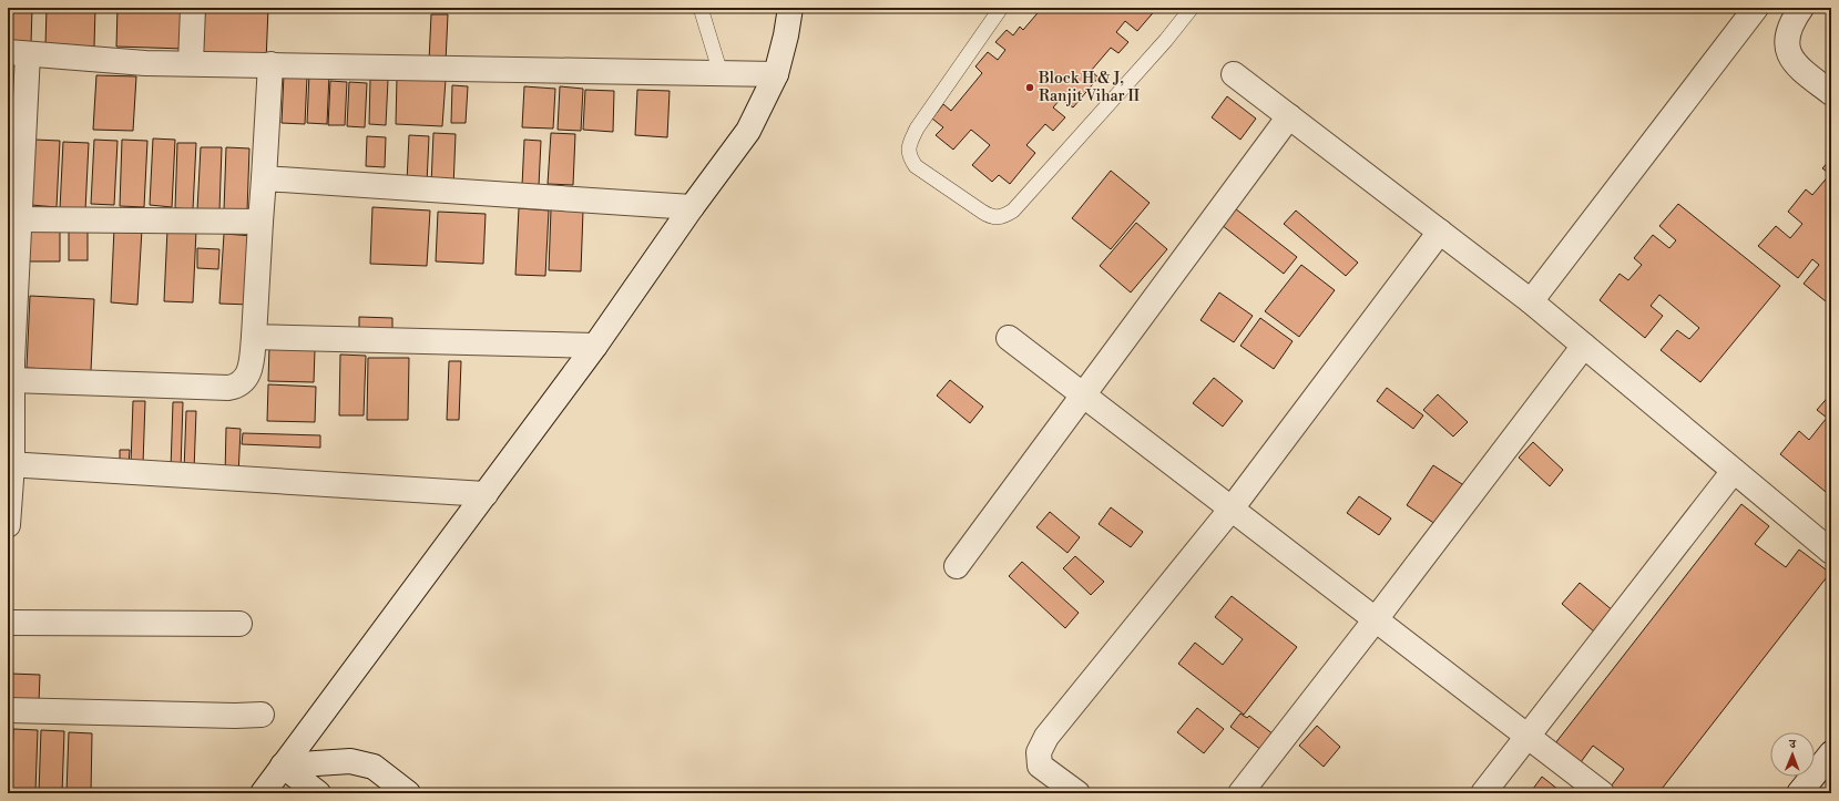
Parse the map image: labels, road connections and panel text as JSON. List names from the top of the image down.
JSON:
{
  "places": ["Block H & J, Ranjit Vihar II"],
  "north": "top"
}
